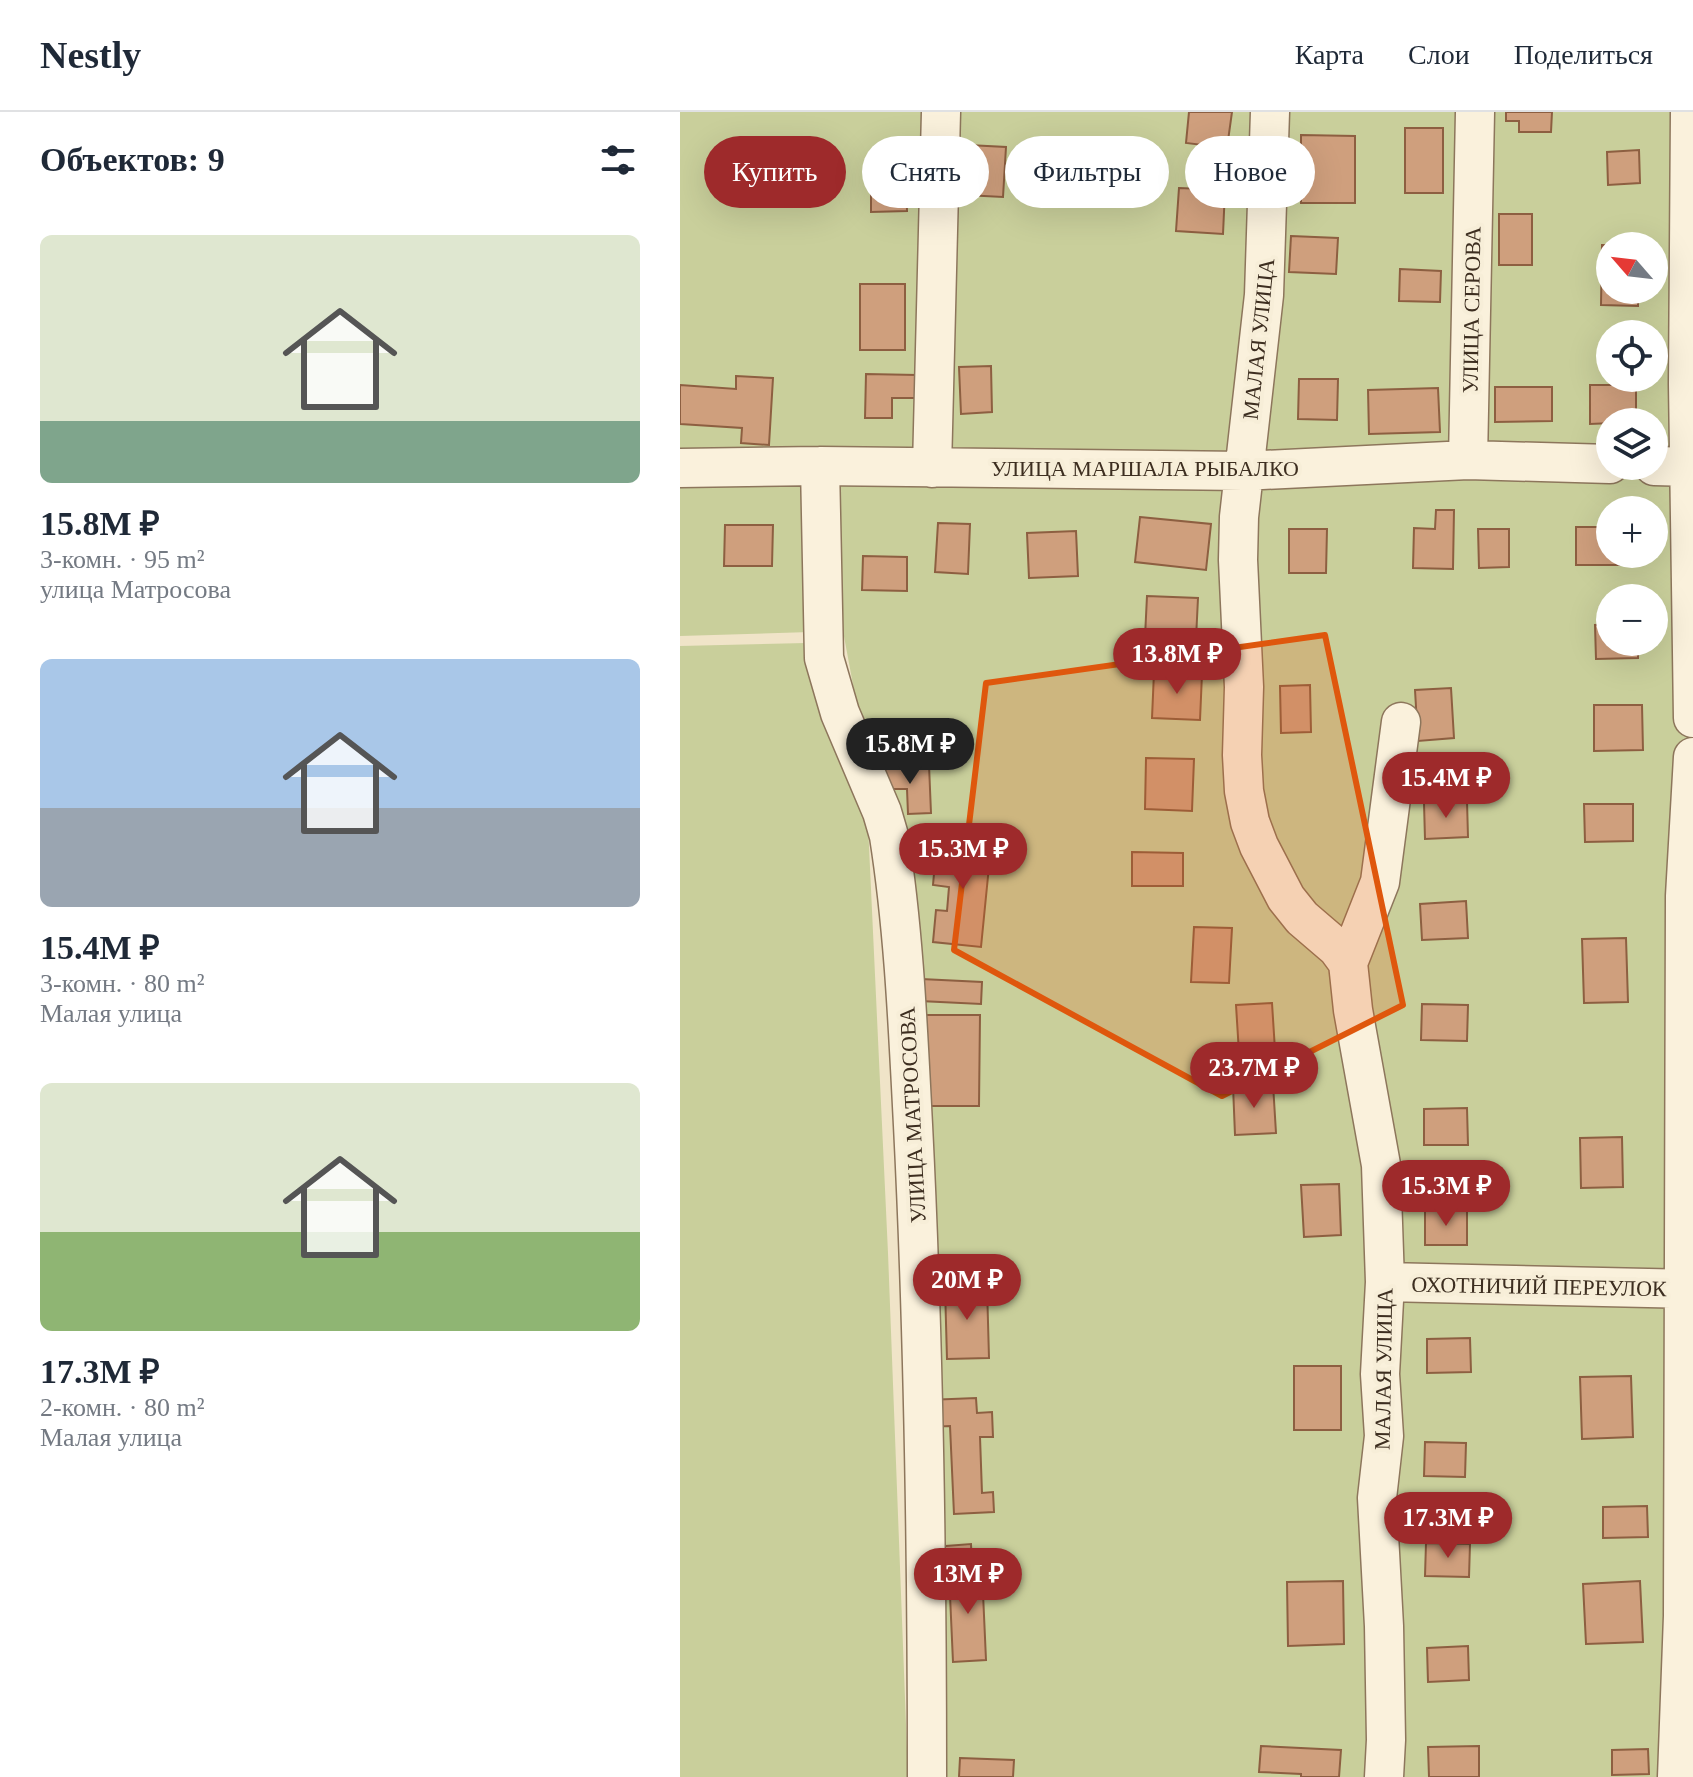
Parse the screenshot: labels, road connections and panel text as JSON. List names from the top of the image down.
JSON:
{
  "streets": {
    "street": [
      "УЛИЦА СЕРОВА",
      "МАЛАЯ УЛИЦА",
      "УЛИЦА МАРШАЛА РЫБАЛКО",
      "УЛИЦА МАТРОСОВА",
      "ОХОТНИЧИЙ ПЕРЕУЛОК"
    ]
  },
  "crossings": [
    ["УЛИЦА СЕРОВА", "УЛИЦА МАРШАЛА РЫБАЛКО"],
    ["МАЛАЯ УЛИЦА", "УЛИЦА МАРШАЛА РЫБАЛКО"],
    ["МАЛАЯ УЛИЦА", "ОХОТНИЧИЙ ПЕРЕУЛОК"],
    ["УЛИЦА МАРШАЛА РЫБАЛКО", "УЛИЦА МАТРОСОВА"]
  ],
  "north": "top left",
  "page": {
    "header": "Nestly",
    "nav": ["Карта", "Слои", "Поделиться"],
    "heading": "Объектов: 9",
    "chip": [
      "Купить",
      "Снять",
      "Фильтры",
      "Новое"
    ],
    "list": [
      {
        "name": "15.8M ₽",
        "note": "3-комн. · 95 m² · улица Матросова"
      },
      {
        "name": "15.4M ₽",
        "note": "3-комн. · 80 m² · Малая улица"
      },
      {
        "name": "17.3M ₽",
        "note": "2-комн. · 80 m² · Малая улица"
      }
    ],
    "map_buttons": ["+", "−"],
    "price": [
      "13.8M ₽",
      "15.8M ₽",
      "15.4M ₽",
      "15.3M ₽",
      "23.7M ₽",
      "15.3M ₽",
      "20M ₽",
      "17.3M ₽",
      "13M ₽"
    ]
  }
}
